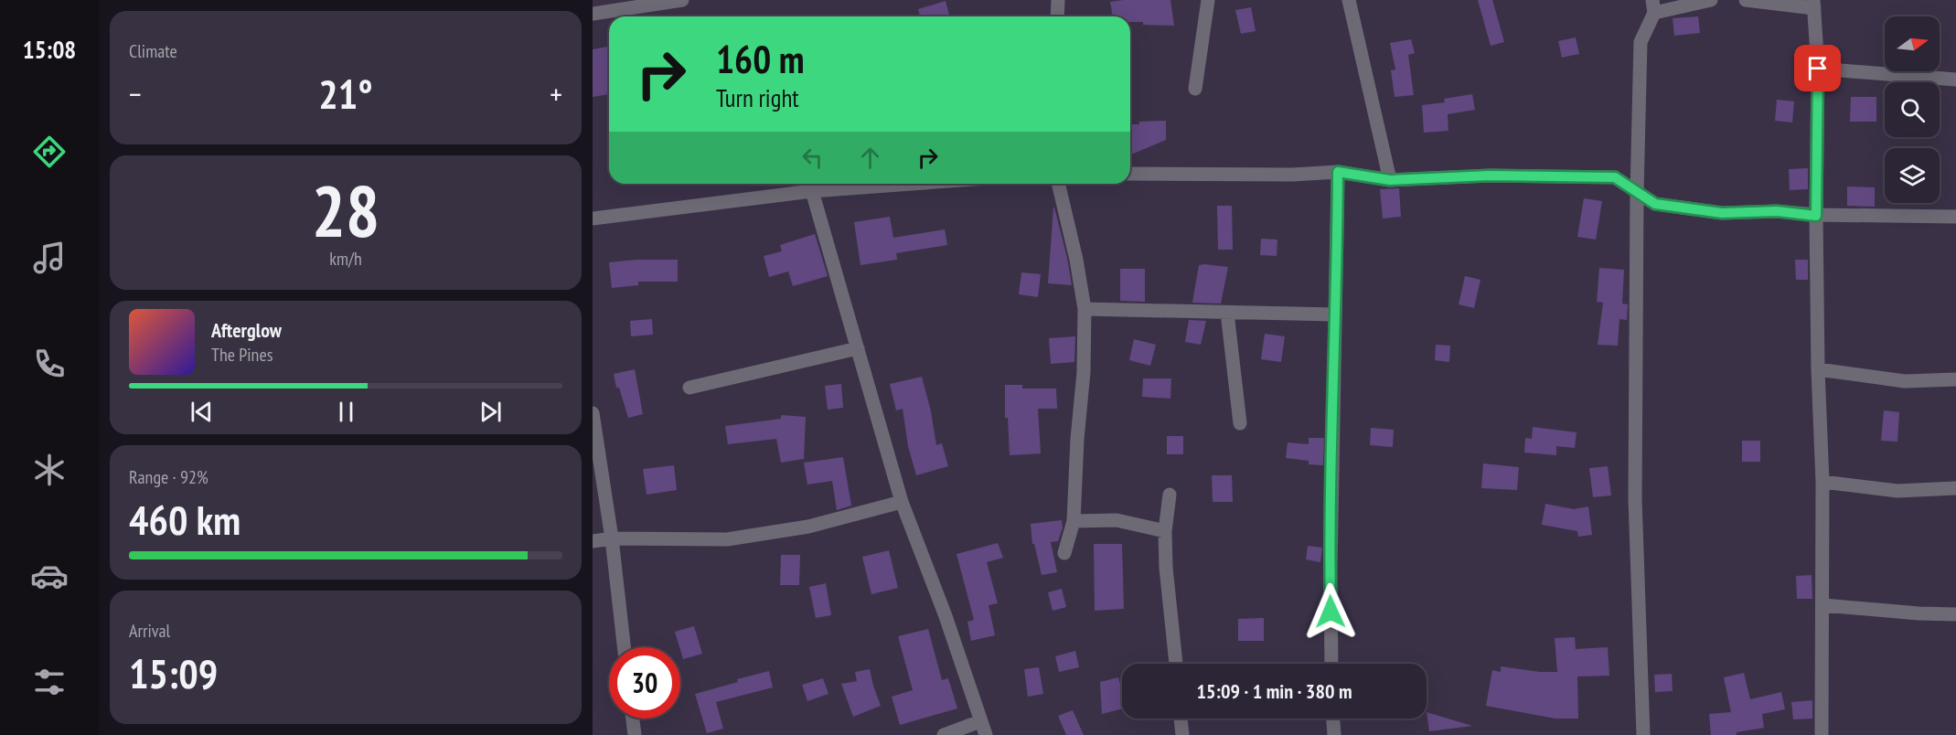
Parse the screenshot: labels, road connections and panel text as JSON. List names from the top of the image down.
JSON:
{
  "north": "right",
  "page": {
    "tabs": "15:08",
    "tile": [
      "Climate",
      ["28", "km/h"],
      ["Range · 92%", "460 km"],
      ["Arrival", "15:09"]
    ],
    "turn": ["160 m", "Turn right"],
    "heat": ["−", "21°", "+"],
    "song": ["Afterglow", "The Pines"],
    "limit": "30",
    "trip": "15:09 · 1 min · 380 m"
  }
}
